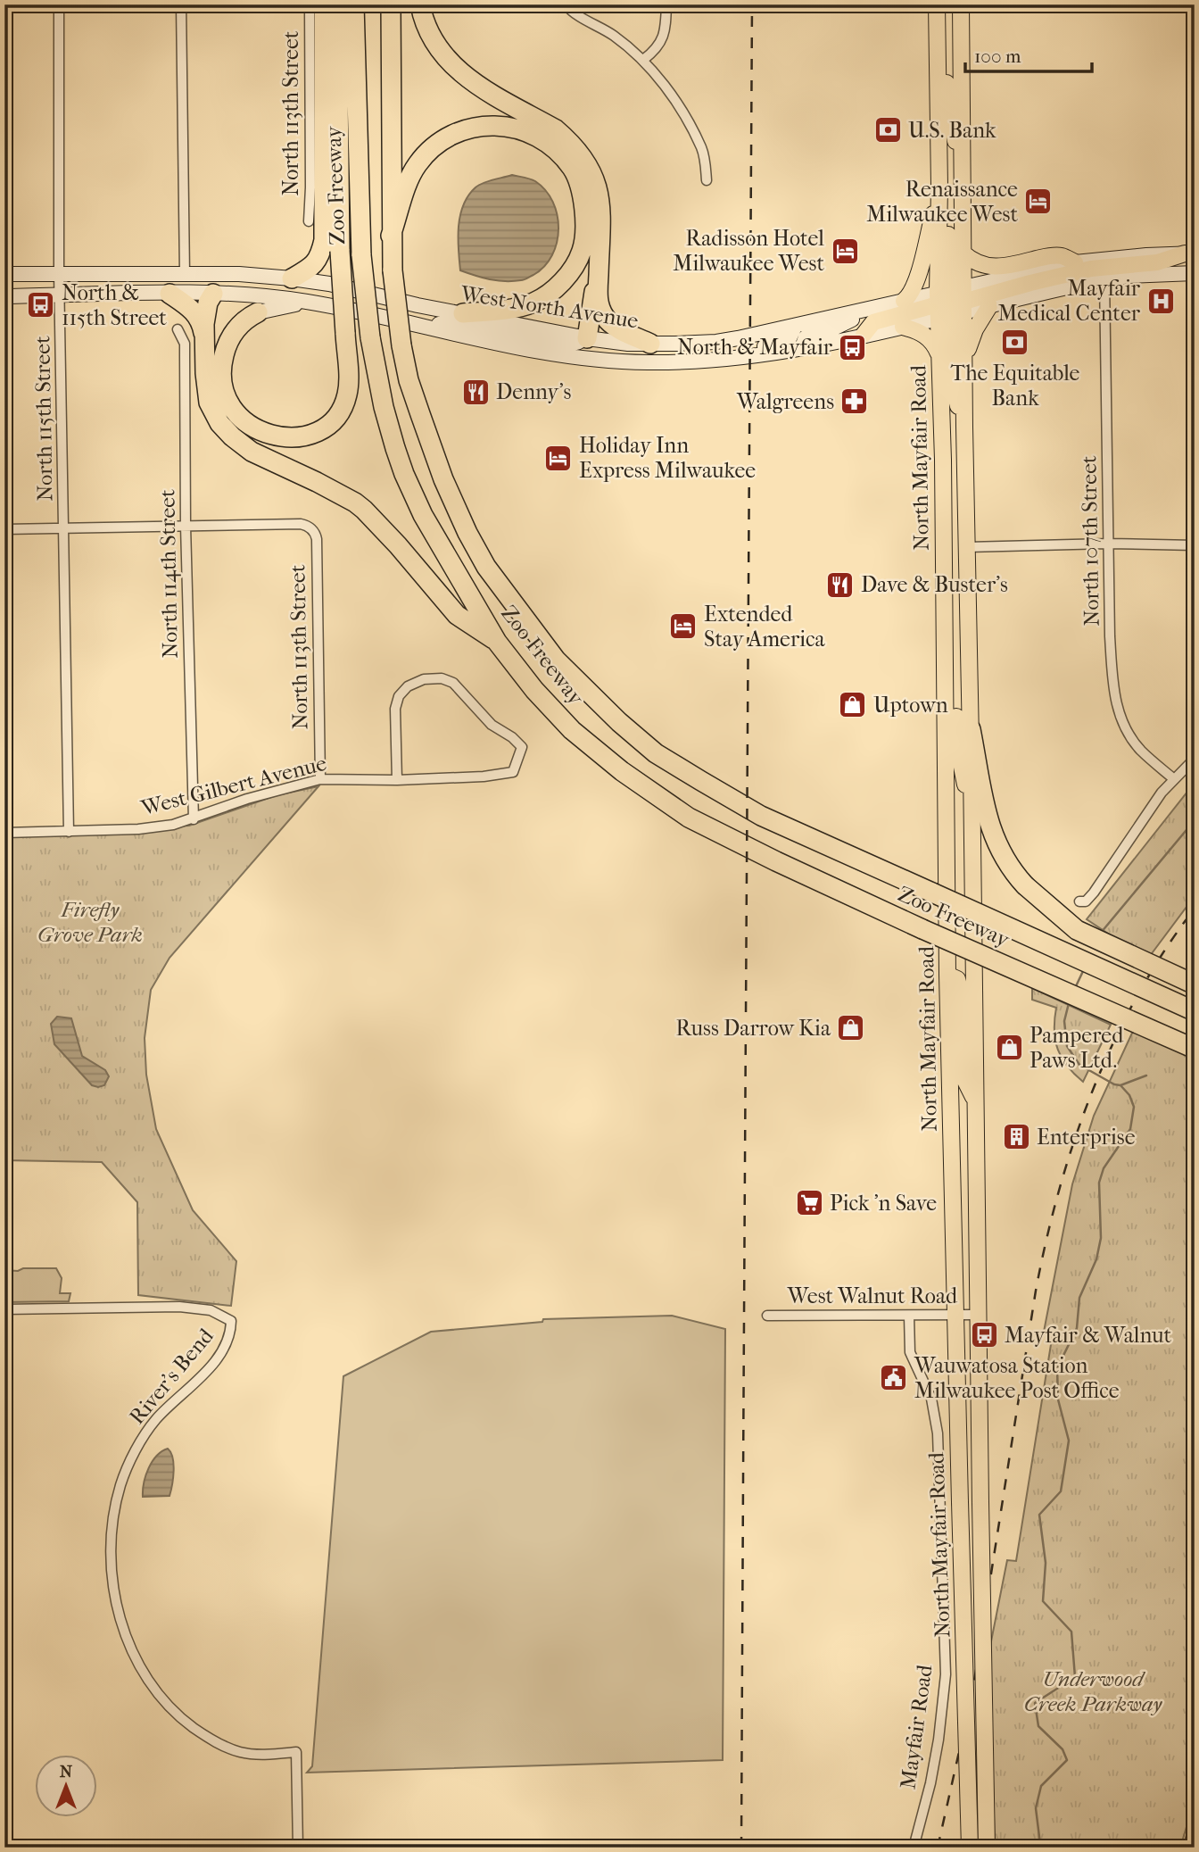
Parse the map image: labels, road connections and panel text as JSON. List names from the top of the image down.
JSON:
{
  "streets": {
    "highway": ["Zoo Freeway"],
    "main road": ["West North Avenue", "North Mayfair Road"],
    "street": [
      "North 113th Street",
      "North 115th Street",
      "North 107th Street",
      "North 114th Street",
      "West Gilbert Avenue",
      "West Walnut Road",
      "River's Bend",
      "Mayfair Road"
    ]
  },
  "crossings": [
    ["North 113th Street", "North 114th Street"],
    ["North 113th Street", "West Gilbert Avenue"],
    ["West North Avenue", "North 115th Street"],
    ["West North Avenue", "North Mayfair Road"],
    ["West North Avenue", "North 107th Street"],
    ["North 115th Street", "West Gilbert Avenue"],
    ["North Mayfair Road", "West Walnut Road"],
    ["North 114th Street", "West Gilbert Avenue"],
    ["West Walnut Road", "Mayfair Road"]
  ],
  "parks": ["Firefly Grove Park", "Underwood Creek Parkway"],
  "places": {
    "bank": ["U.S. Bank", "The Equitable Bank"],
    "hotel": [
      "Renaissance Milwaukee West",
      "Radisson Hotel Milwaukee West",
      "Holiday Inn Express Milwaukee",
      "Extended Stay America"
    ],
    "hospital": ["Mayfair Medical Center"],
    "bus stop": ["North & 115th Street", "North & Mayfair", "Mayfair & Walnut"],
    "restaurant": ["Denny's", "Dave & Buster's"],
    "pharmacy": ["Walgreens"],
    "shop": ["Uptown", "Russ Darrow Kia", "Pampered Paws Ltd."],
    "building": ["Enterprise"],
    "supermarket": ["Pick 'n Save"],
    "public building": ["Wauwatosa Station Milwaukee Post Office"]
  },
  "scale_bar": "100 m",
  "north": "top"
}
